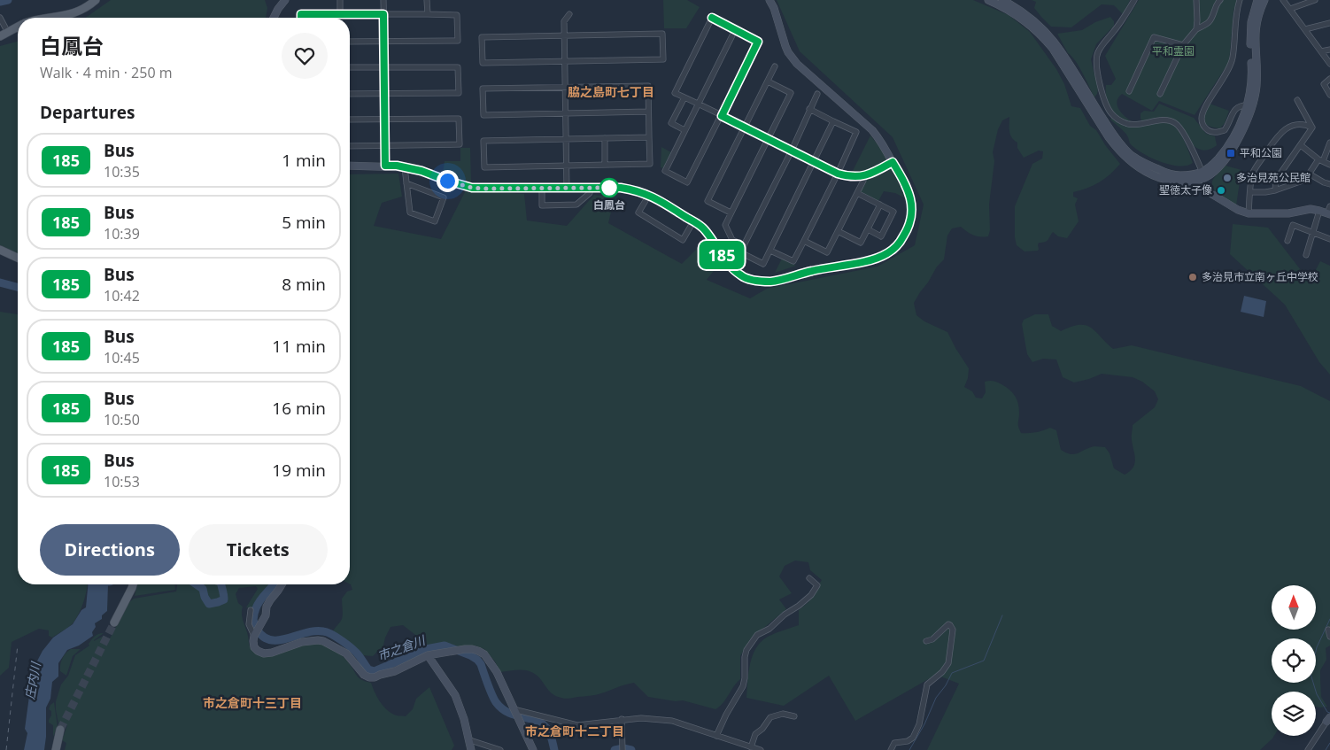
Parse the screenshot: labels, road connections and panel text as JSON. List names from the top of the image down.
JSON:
{
  "districts": ["脇之島町七丁目", "市之倉町十三丁目", "市之倉町十二丁目"],
  "water": ["市之倉川", "庄内川"],
  "parks": ["平和霊園"],
  "places": {
    "transit": ["平和公園"],
    "other": [
      "多治見苑公民館",
      "白鳳台",
      "聖徳太子像",
      "多治見市立南ヶ丘中学校"
    ]
  },
  "lines": ["bus line 185"],
  "north": "top",
  "page": {
    "on_map": "185",
    "heading": [
      ["白鳳台", "Walk · 4 min · 250 m"],
      "Departures"
    ],
    "list": [
      {
        "mark": "185",
        "name": "Bus",
        "note": "10:35",
        "value": "1 min"
      },
      {
        "mark": "185",
        "name": "Bus",
        "note": "10:39",
        "value": "5 min"
      },
      {
        "mark": "185",
        "name": "Bus",
        "note": "10:42",
        "value": "8 min"
      },
      {
        "mark": "185",
        "name": "Bus",
        "note": "10:45",
        "value": "11 min"
      },
      {
        "mark": "185",
        "name": "Bus",
        "note": "10:50",
        "value": "16 min"
      },
      {
        "mark": "185",
        "name": "Bus",
        "note": "10:53",
        "value": "19 min"
      }
    ],
    "buttons": ["Directions", "Tickets"]
  }
}
